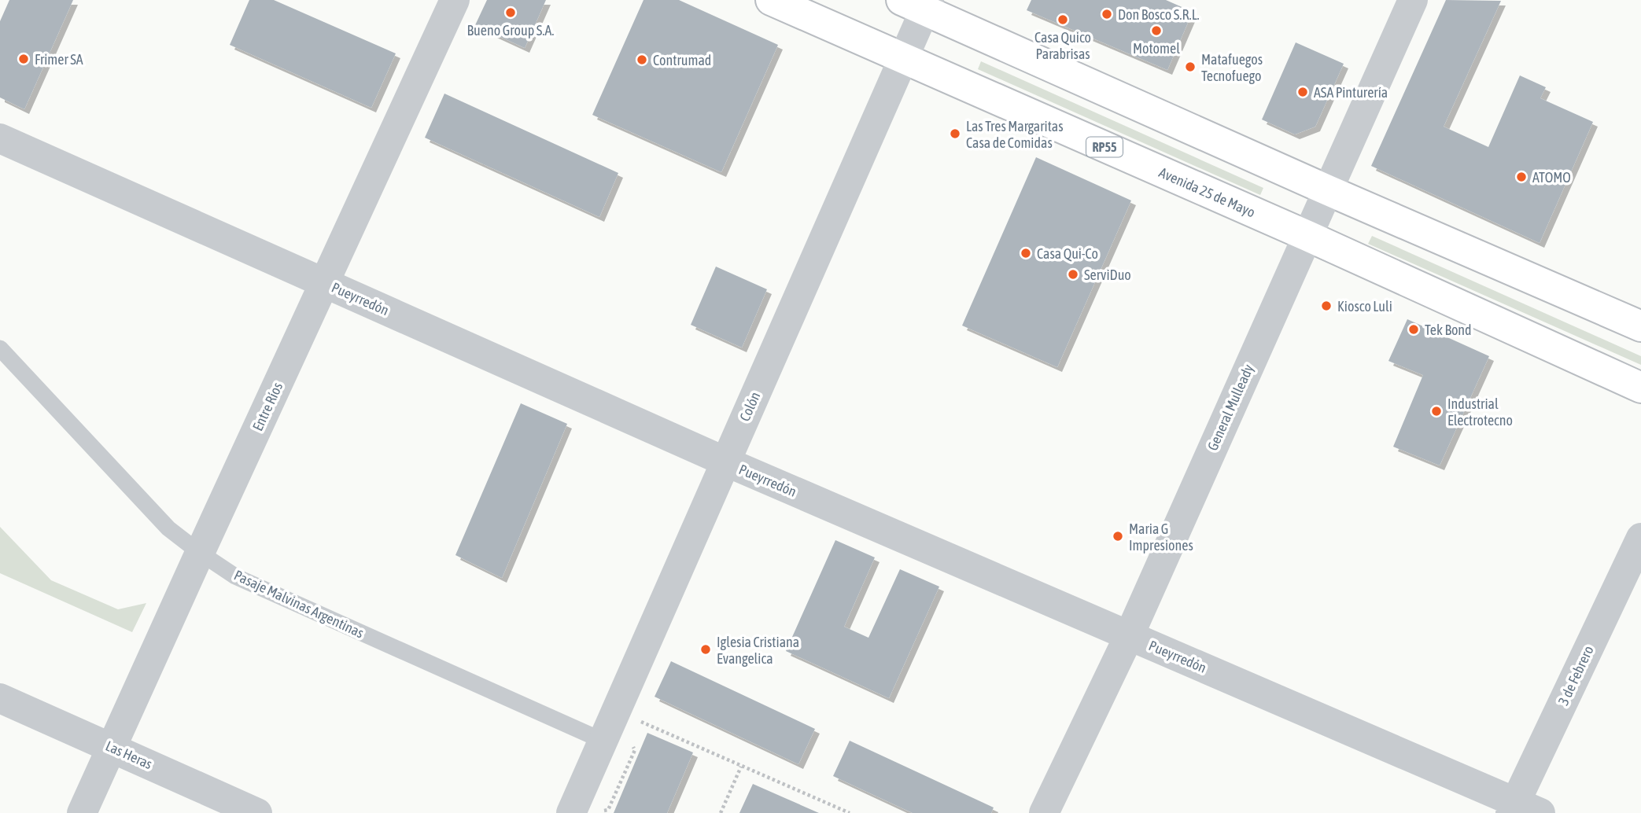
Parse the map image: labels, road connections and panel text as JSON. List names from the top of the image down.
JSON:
{
  "streets": {
    "main road": ["RP55", "Avenida 25 de Mayo"],
    "street": [
      "Pueyrredón",
      "Entre Ríos",
      "Colón",
      "General Mulleady",
      "3 de Febrero",
      "Las Heras"
    ],
    "lane": ["Pasaje Malvinas Argentinas"]
  },
  "crossings": [
    ["Avenida 25 de Mayo", "Colón"],
    ["Avenida 25 de Mayo", "General Mulleady"],
    ["Pueyrredón", "Entre Ríos"],
    ["Pueyrredón", "Colón"],
    ["Pueyrredón", "General Mulleady"],
    ["Pueyrredón", "3 de Febrero"],
    ["Entre Ríos", "Pasaje Malvinas Argentinas"],
    ["Entre Ríos", "Las Heras"],
    ["Colón", "Pasaje Malvinas Argentinas"]
  ],
  "places": [
    "Bueno Group S.A.",
    "Don Bosco S.R.L.",
    "Casa Quico Parabrisas",
    "Motomel",
    "Frimer SA",
    "Contrumad",
    "Matafuegos Tecnofuego",
    "ASA Pinturería",
    "Las Tres Margaritas Casa de Comidas",
    "ATOMO",
    "Casa Qui-Co",
    "ServiDuo",
    "Kiosco Luli",
    "Tek Bond",
    "Industrial Electrotecno",
    "Maria G Impresiones",
    "Iglesia Cristiana Evangelica"
  ]
}
